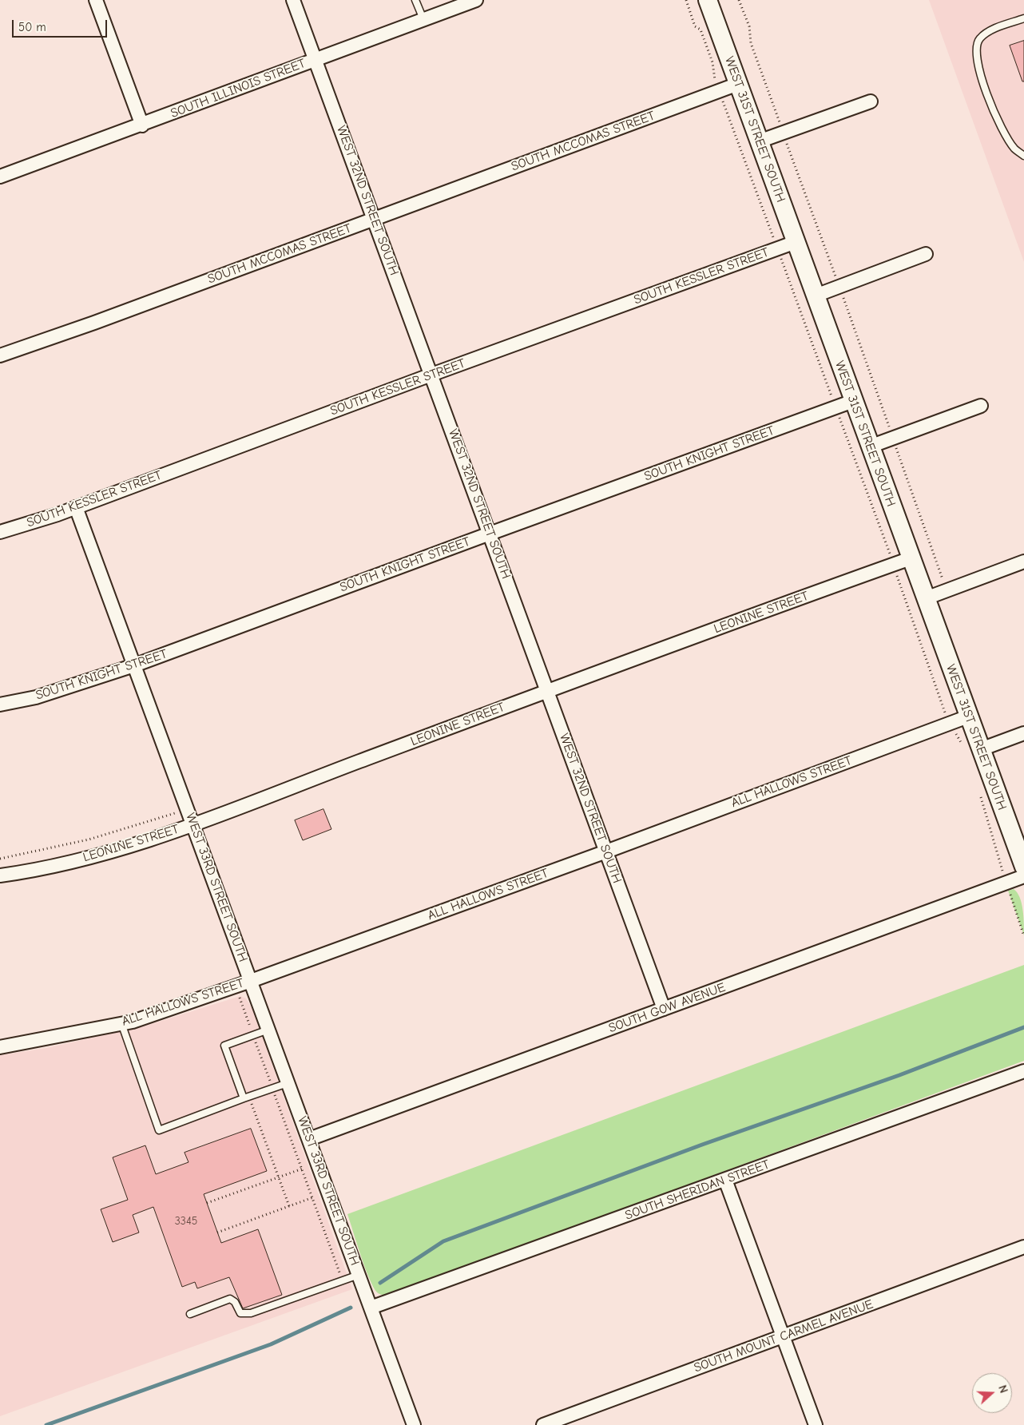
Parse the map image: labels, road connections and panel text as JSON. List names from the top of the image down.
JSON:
{
  "streets": {
    "street": [
      "SOUTH ILLINOIS STREET",
      "WEST 31ST STREET SOUTH",
      "SOUTH MCCOMAS STREET",
      "WEST 32ND STREET SOUTH",
      "SOUTH KESSLER STREET",
      "SOUTH KNIGHT STREET",
      "LEONINE STREET",
      "ALL HALLOWS STREET",
      "WEST 33RD STREET SOUTH",
      "SOUTH GOW AVENUE",
      "SOUTH SHERIDAN STREET",
      "SOUTH MOUNT CARMEL AVENUE"
    ]
  },
  "crossings": [
    ["SOUTH ILLINOIS STREET", "WEST 32ND STREET SOUTH"],
    ["WEST 31ST STREET SOUTH", "SOUTH MCCOMAS STREET"],
    ["WEST 31ST STREET SOUTH", "SOUTH KESSLER STREET"],
    ["WEST 31ST STREET SOUTH", "SOUTH KNIGHT STREET"],
    ["WEST 31ST STREET SOUTH", "LEONINE STREET"],
    ["WEST 31ST STREET SOUTH", "ALL HALLOWS STREET"],
    ["SOUTH MCCOMAS STREET", "WEST 32ND STREET SOUTH"],
    ["WEST 32ND STREET SOUTH", "SOUTH KESSLER STREET"],
    ["WEST 32ND STREET SOUTH", "SOUTH KNIGHT STREET"],
    ["WEST 32ND STREET SOUTH", "LEONINE STREET"],
    ["WEST 32ND STREET SOUTH", "ALL HALLOWS STREET"],
    ["WEST 32ND STREET SOUTH", "SOUTH GOW AVENUE"],
    ["SOUTH KESSLER STREET", "WEST 33RD STREET SOUTH"],
    ["SOUTH KNIGHT STREET", "WEST 33RD STREET SOUTH"],
    ["LEONINE STREET", "WEST 33RD STREET SOUTH"],
    ["ALL HALLOWS STREET", "WEST 33RD STREET SOUTH"],
    ["WEST 33RD STREET SOUTH", "SOUTH GOW AVENUE"],
    ["WEST 33RD STREET SOUTH", "SOUTH SHERIDAN STREET"]
  ],
  "house_numbers": ["3345"],
  "scale_bar": "50 m",
  "north": "right"
}
